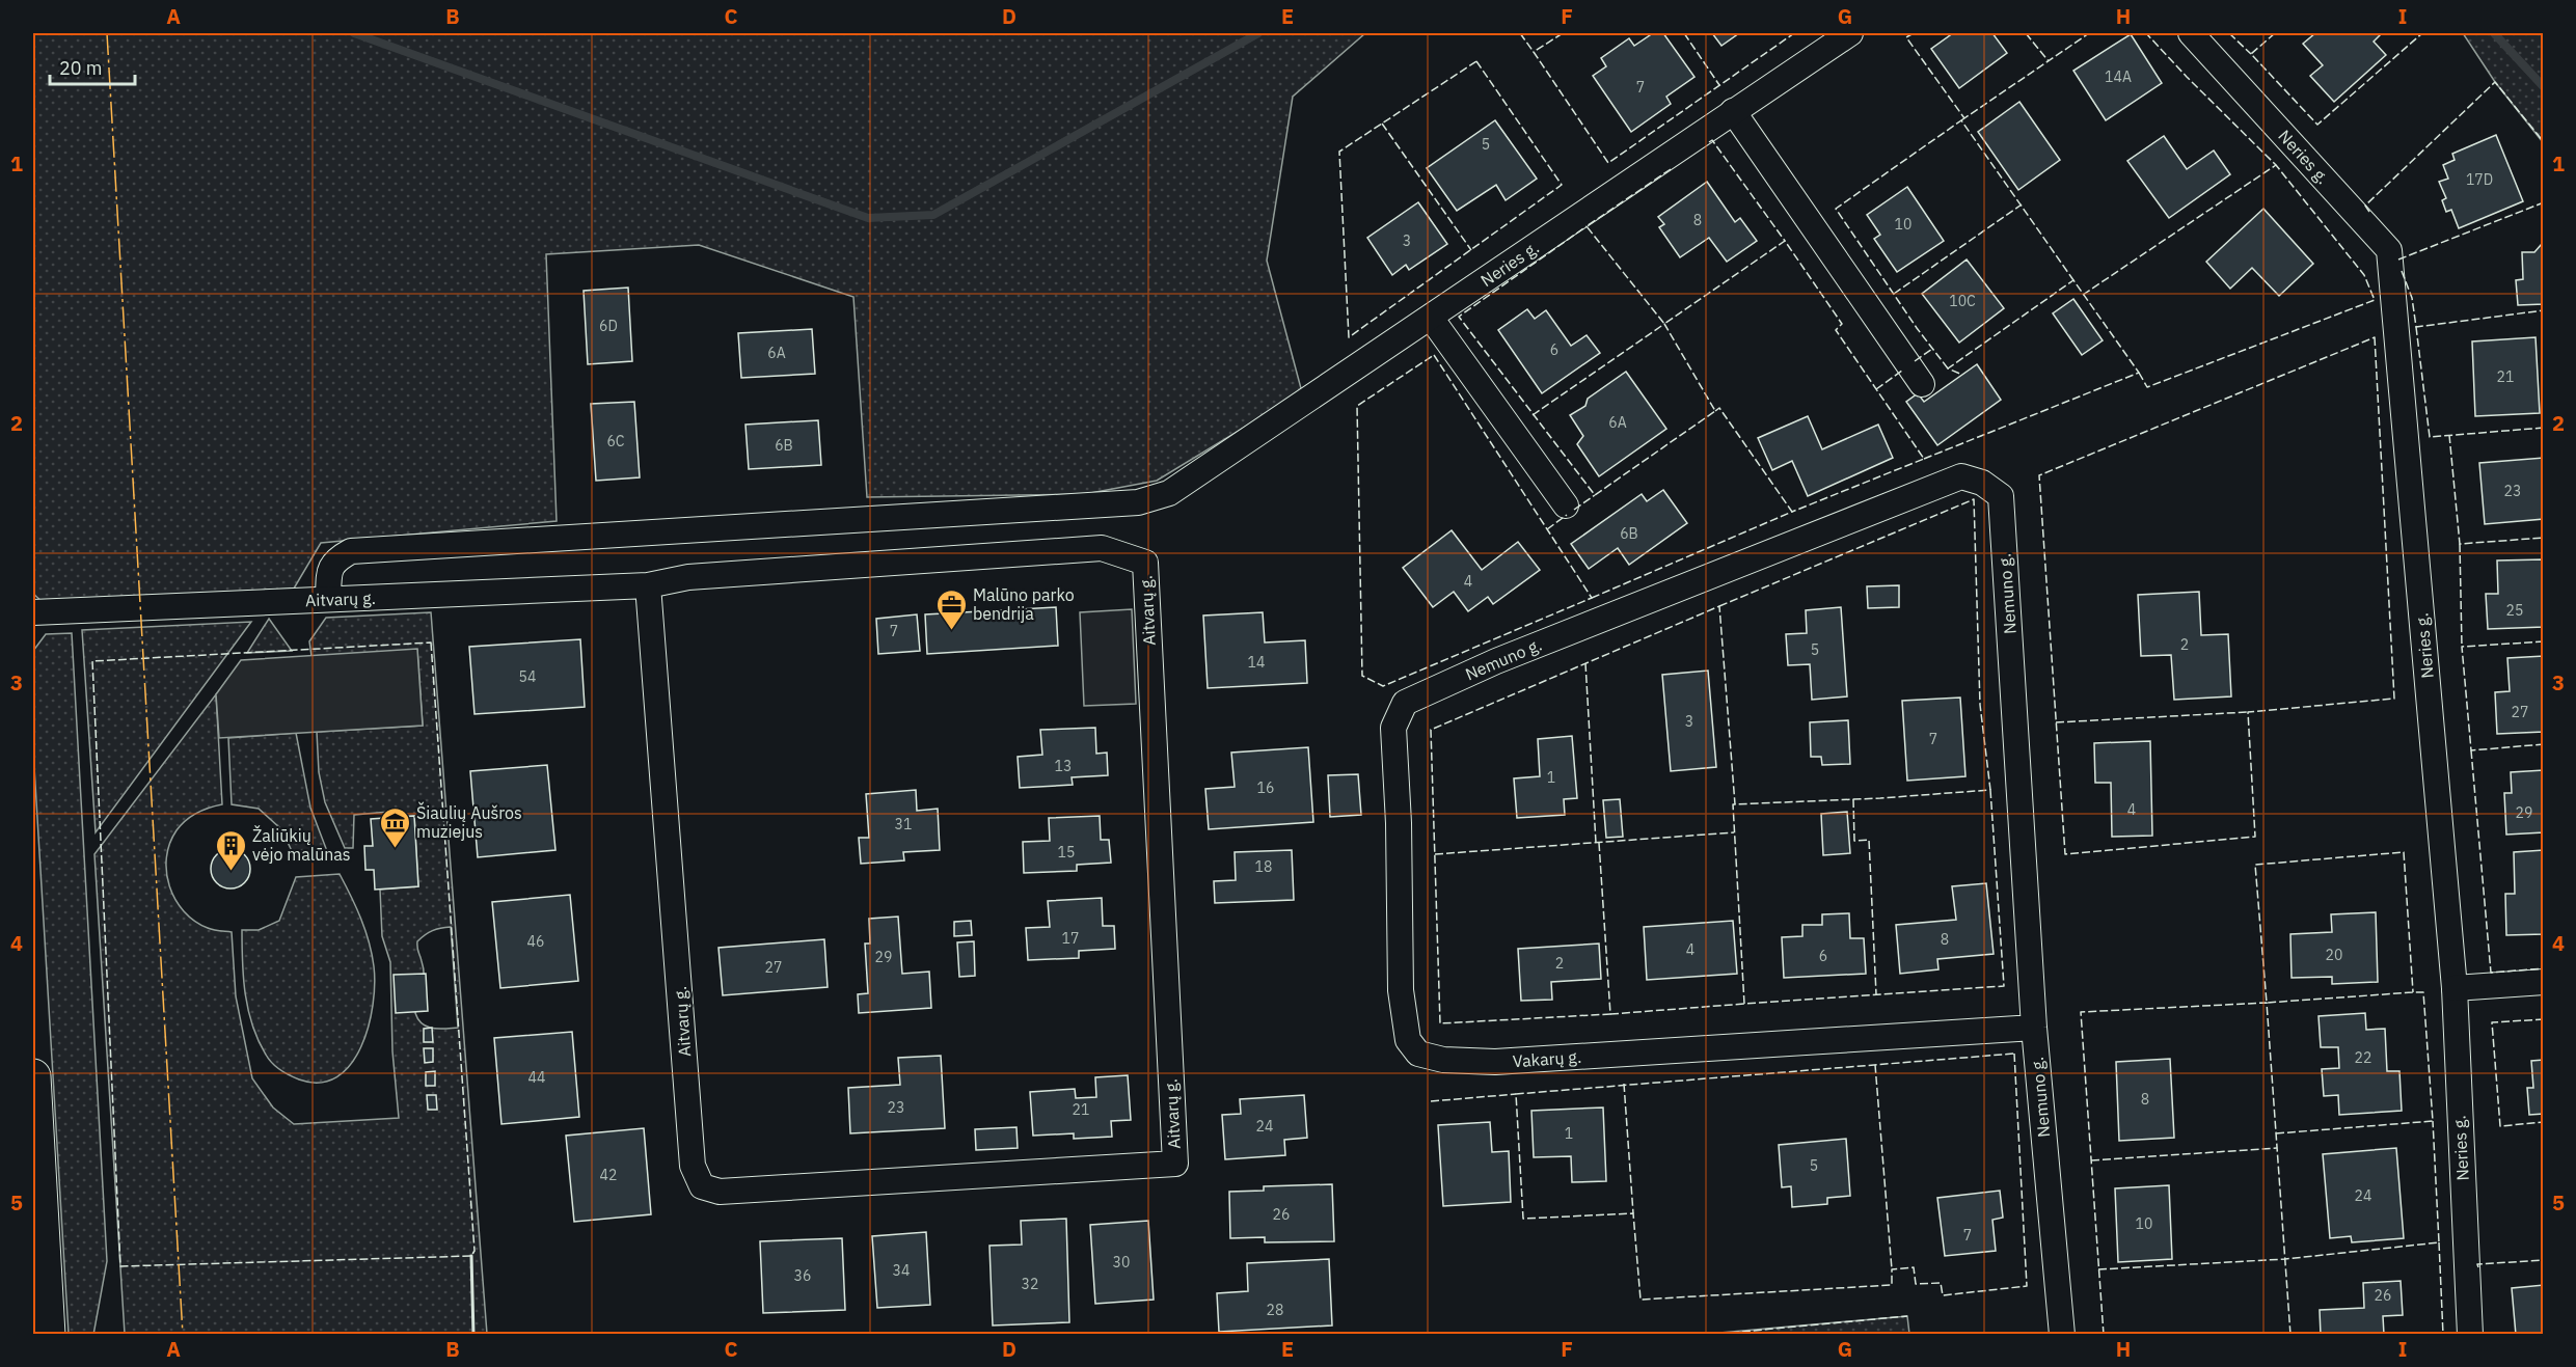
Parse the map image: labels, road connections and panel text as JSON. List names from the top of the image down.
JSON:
{
  "streets": {
    "street": [
      "Neries g.",
      "Nemuno g.",
      "Aitvarų g.",
      "Vakarų g."
    ]
  },
  "crossings": [
    ["Neries g.", "Aitvarų g."],
    ["Nemuno g.", "Vakarų g."]
  ],
  "places": {
    "office": ["Malūno parko bendrija"],
    "museum": ["Šiaulių Aušros muziejus"],
    "building": ["Žaliūkių vėjo malūnas"]
  },
  "house_numbers": [
    "14A",
    "7",
    "5",
    "17D",
    "8",
    "10",
    "3",
    "10C",
    "6D",
    "6",
    "6A",
    "21",
    "6A",
    "6C",
    "6B",
    "23",
    "6B",
    "4",
    "25",
    "7",
    "2",
    "5",
    "14",
    "54",
    "27",
    "3",
    "7",
    "13",
    "1",
    "16",
    "4",
    "29",
    "31",
    "15",
    "18",
    "17",
    "8",
    "46",
    "4",
    "20",
    "6",
    "29",
    "2",
    "27",
    "22",
    "44",
    "8",
    "23",
    "21",
    "24",
    "1",
    "5",
    "42",
    "24",
    "26",
    "10",
    "7",
    "30",
    "34",
    "36",
    "32",
    "26",
    "28"
  ],
  "scale_bar": "20 m",
  "grid": {
    "columns": [
      "A",
      "B",
      "C",
      "D",
      "E",
      "F",
      "G",
      "H",
      "I"
    ],
    "rows": [
      "1",
      "2",
      "3",
      "4",
      "5"
    ]
  }
}
